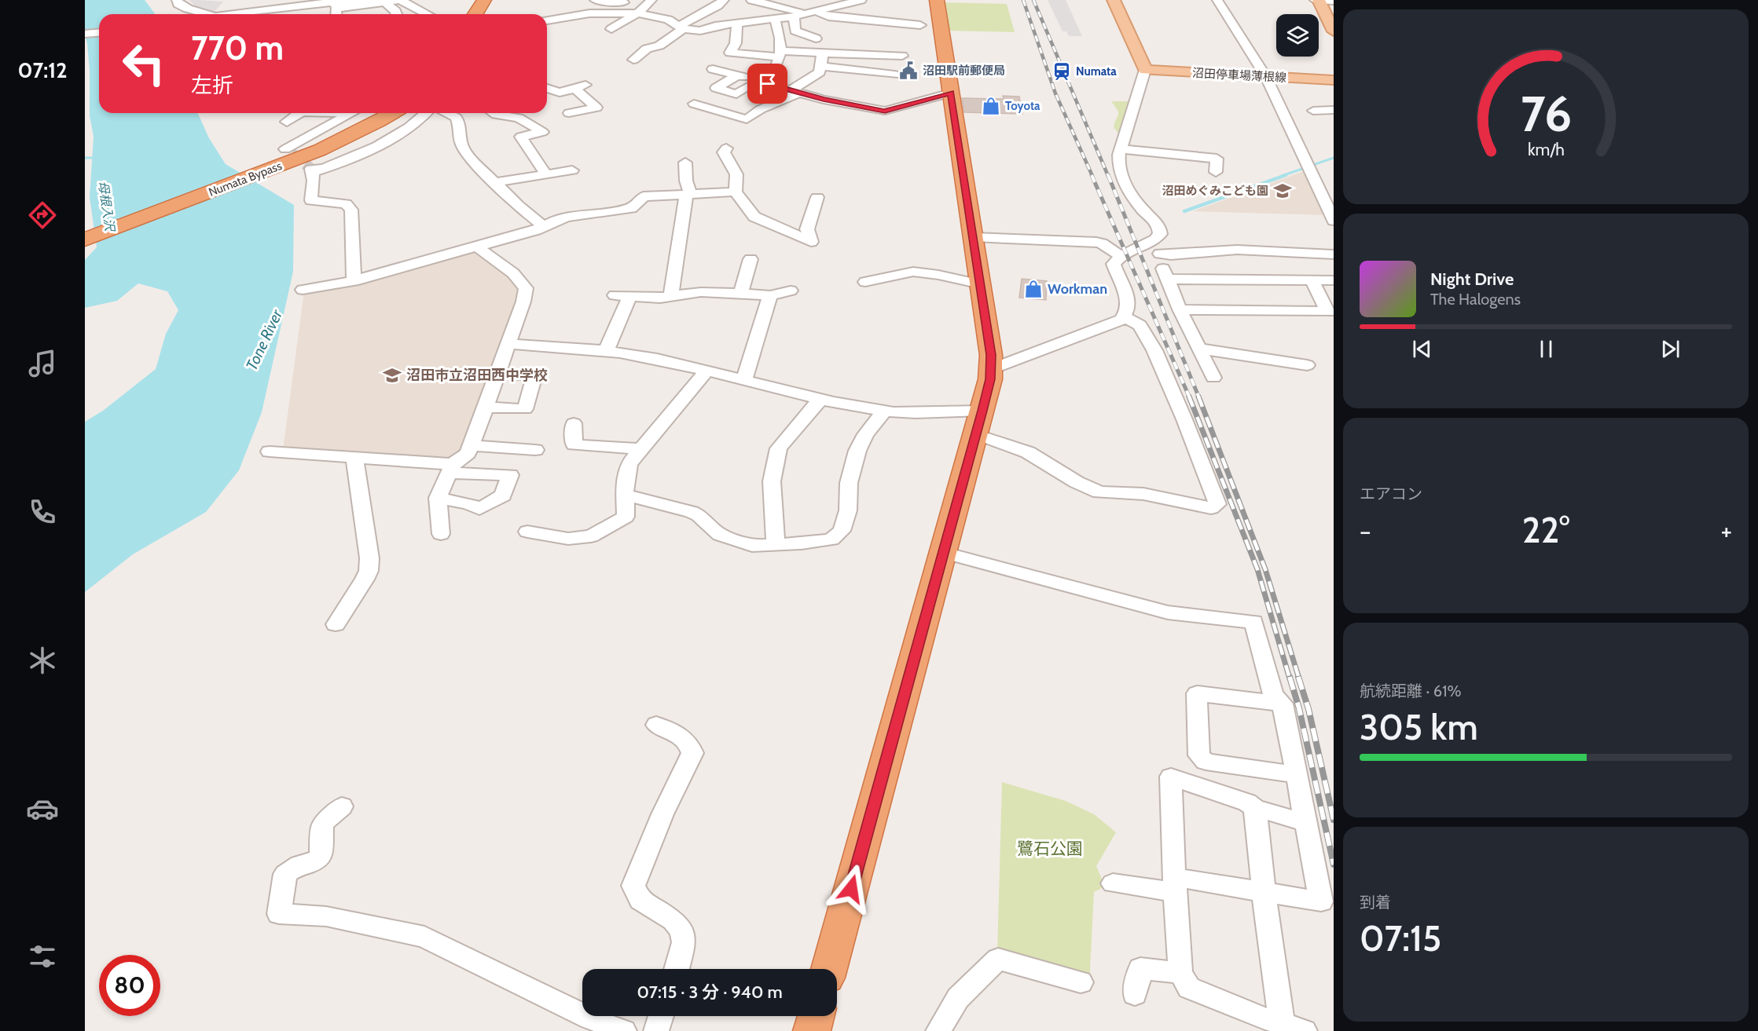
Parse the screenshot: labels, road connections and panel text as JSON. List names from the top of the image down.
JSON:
{
  "streets": {
    "highway": ["Numata Bypass"],
    "main road": ["沼田停車場薄根線"]
  },
  "water": ["母根入沢", "Tone River"],
  "parks": ["鷺石公園"],
  "places": {
    "public building": ["沼田駅前郵便局"],
    "station": ["Numata"],
    "shop": ["Toyota", "Workman"],
    "school or university": ["沼田めぐみこども園", "沼田市立沼田西中学校"]
  },
  "page": {
    "tabs": "07:12",
    "turn": ["770 m", "左折"],
    "song": ["Night Drive", "The Halogens"],
    "tile": [
      "エアコン",
      ["航続距離 · 61%", "305 km"],
      ["到着", "07:15"]
    ],
    "heat": ["−", "22°", "+"],
    "limit": "80",
    "trip": "07:15 · 3 分 · 940 m",
    "gauge": ["76", "km/h"]
  }
}
